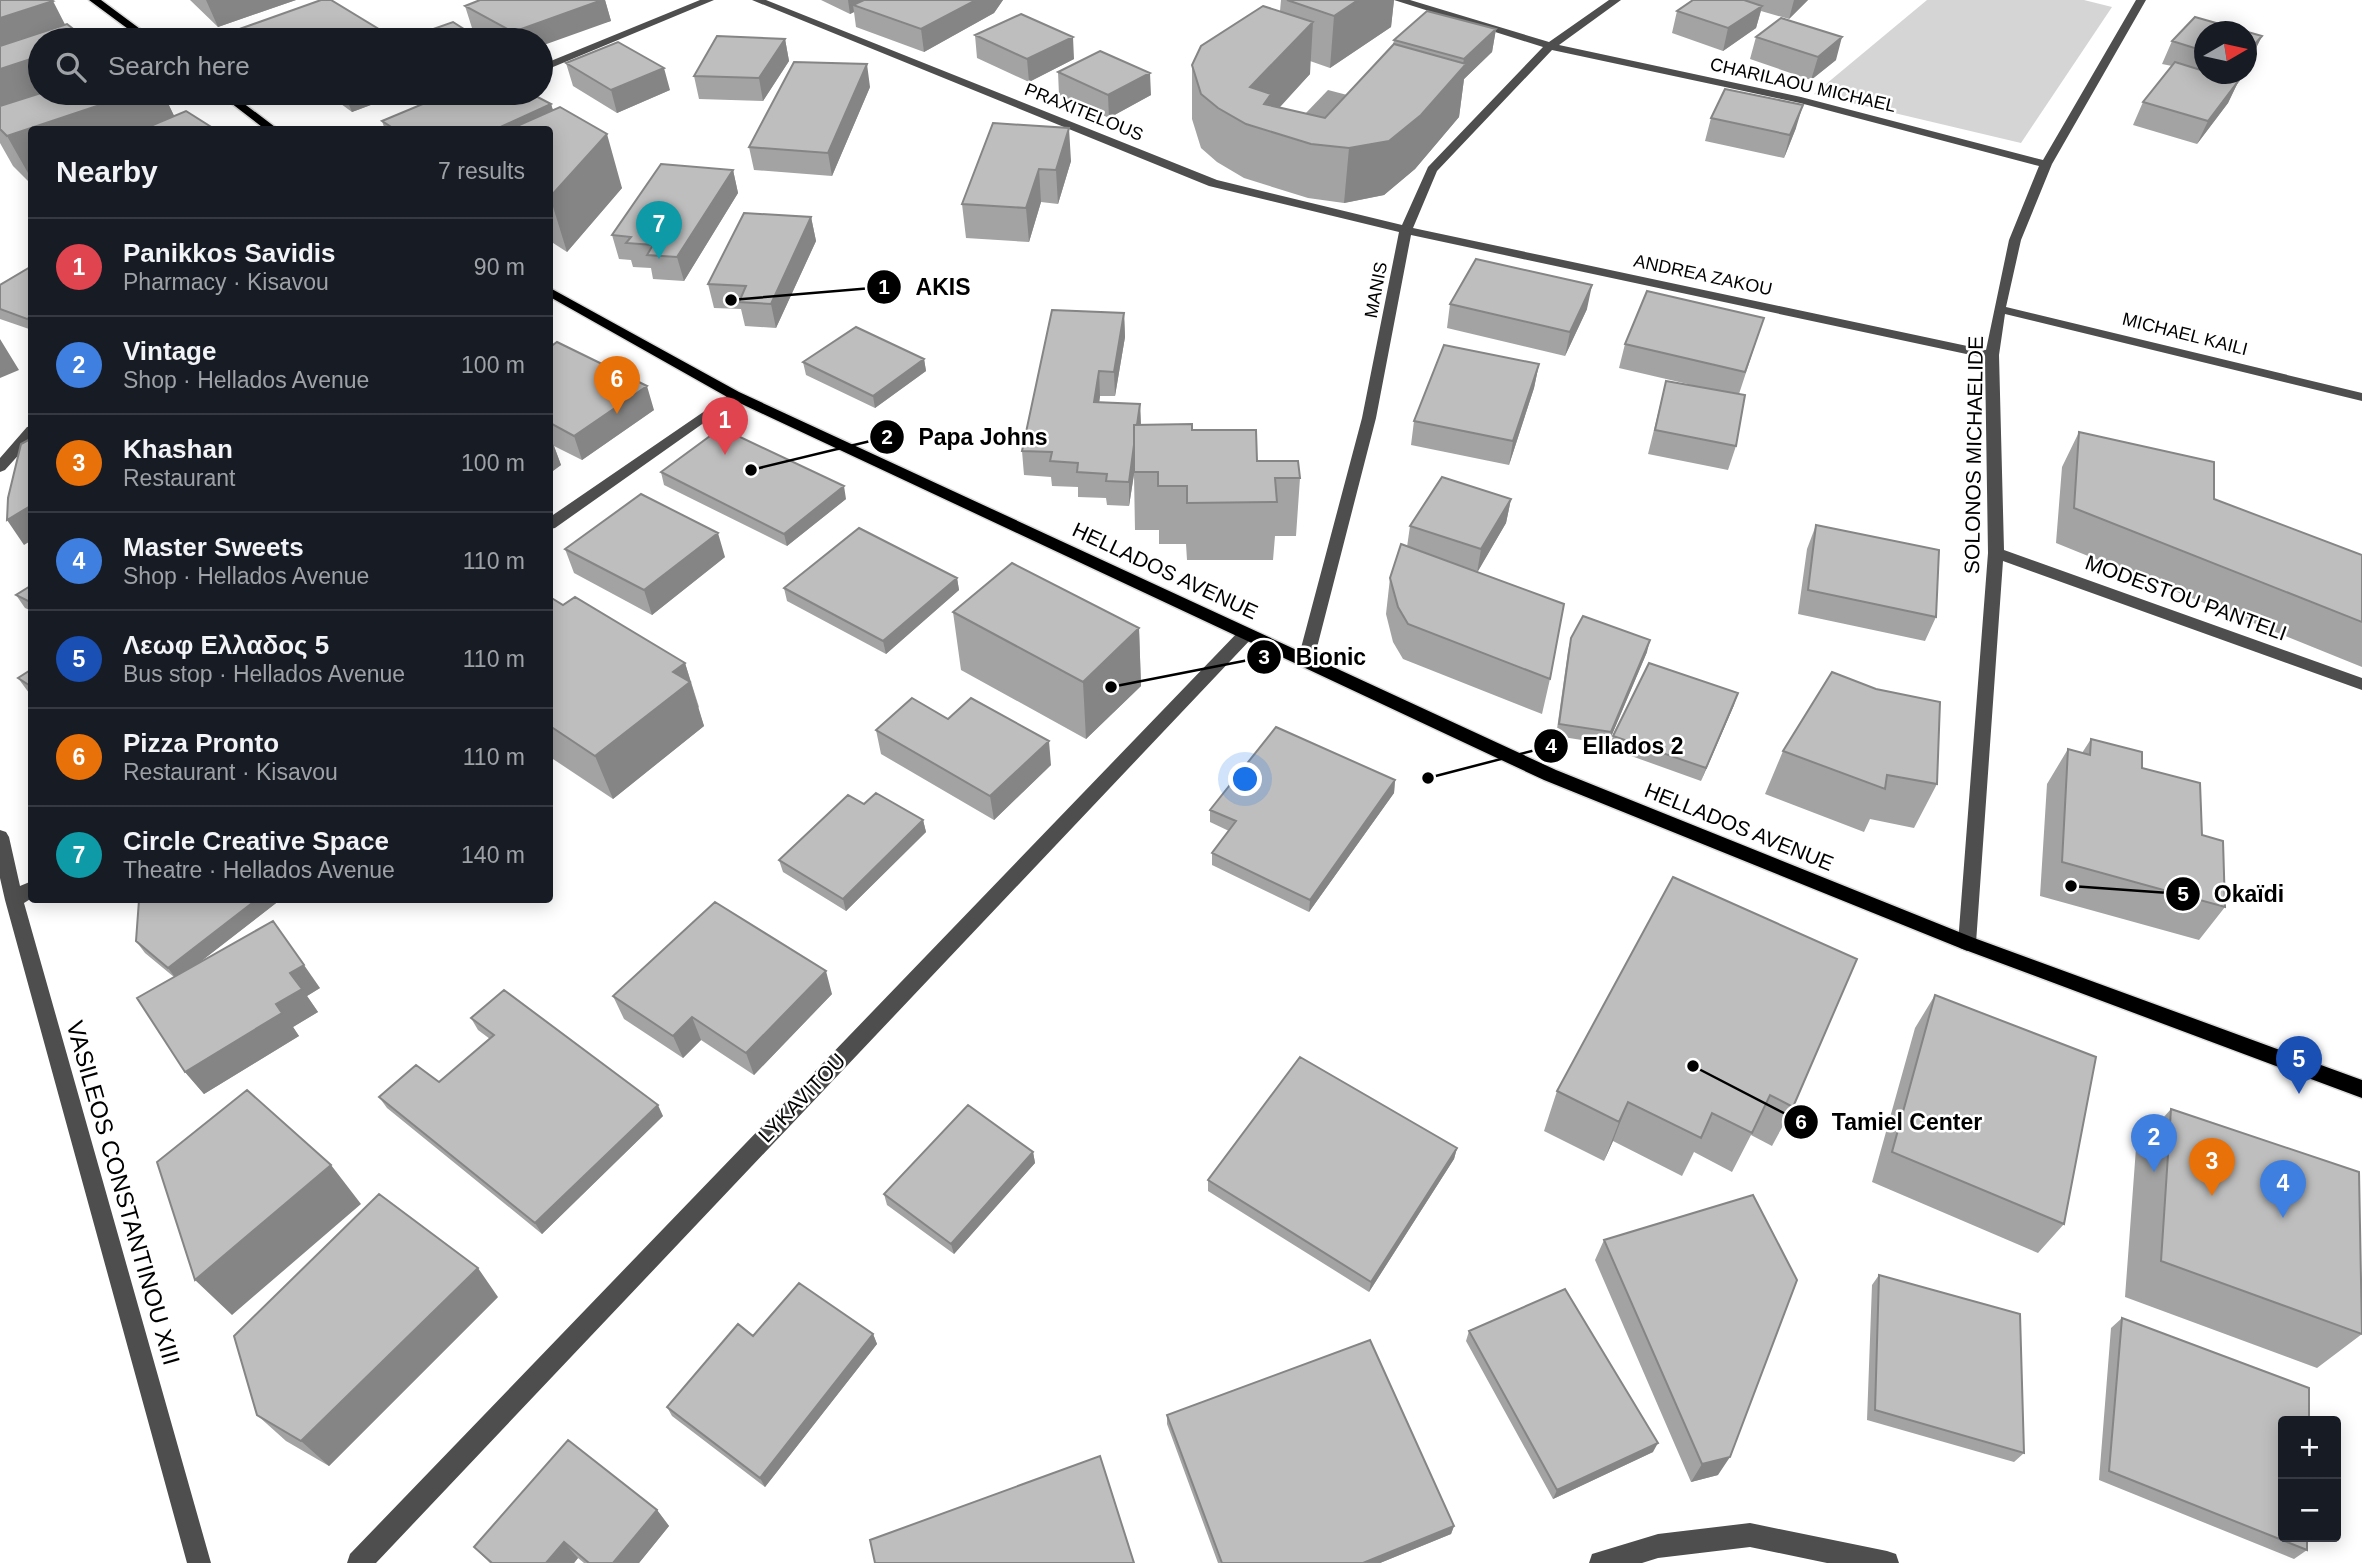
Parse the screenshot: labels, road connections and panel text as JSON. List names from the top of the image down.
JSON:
{
  "streets": {
    "main road": ["HELLADOS AVENUE"],
    "street": [
      "CHARILAOU MICHAEL",
      "PRAXITELOUS",
      "ANDREA ZAKOU",
      "MANIS",
      "MICHAEL KAILI",
      "SOLONOS MICHAELIDE",
      "MODESTOU PANTELI",
      "LYKAVITOU",
      "VASILEOS CONSTANTINOU XIII"
    ]
  },
  "crossings": [
    ["CHARILAOU MICHAEL", "MANIS"],
    ["CHARILAOU MICHAEL", "SOLONOS MICHAELIDE"],
    ["PRAXITELOUS", "ANDREA ZAKOU"],
    ["PRAXITELOUS", "MANIS"],
    ["ANDREA ZAKOU", "MANIS"],
    ["ANDREA ZAKOU", "SOLONOS MICHAELIDE"],
    ["MANIS", "HELLADOS AVENUE"],
    ["MICHAEL KAILI", "SOLONOS MICHAELIDE"],
    ["SOLONOS MICHAELIDE", "HELLADOS AVENUE"],
    ["SOLONOS MICHAELIDE", "MODESTOU PANTELI"],
    ["HELLADOS AVENUE", "LYKAVITOU"]
  ],
  "places": [
    "AKIS",
    "Papa Johns",
    "Bionic",
    "Ellados 2",
    "Okaïdi",
    "Tamiel Center"
  ],
  "north": "right",
  "page": {
    "search": "Search here",
    "heading": ["Nearby", "7 results"],
    "pins": [
      "7",
      "6",
      "1",
      "5",
      "2",
      "3",
      "4"
    ],
    "list": [
      {
        "mark": "1",
        "name": "Panikkos Savidis",
        "note": "Pharmacy · Kisavou",
        "value": "90 m"
      },
      {
        "mark": "2",
        "name": "Vintage",
        "note": "Shop · Hellados Avenue",
        "value": "100 m"
      },
      {
        "mark": "3",
        "name": "Khashan",
        "note": "Restaurant",
        "value": "100 m"
      },
      {
        "mark": "4",
        "name": "Master Sweets",
        "note": "Shop · Hellados Avenue",
        "value": "110 m"
      },
      {
        "mark": "5",
        "name": "Λεωφ Ελλαδος 5",
        "note": "Bus stop · Hellados Avenue",
        "value": "110 m"
      },
      {
        "mark": "6",
        "name": "Pizza Pronto",
        "note": "Restaurant · Kisavou",
        "value": "110 m"
      },
      {
        "mark": "7",
        "name": "Circle Creative Space",
        "note": "Theatre · Hellados Avenue",
        "value": "140 m"
      }
    ],
    "map_buttons": ["+", "−"]
  }
}
